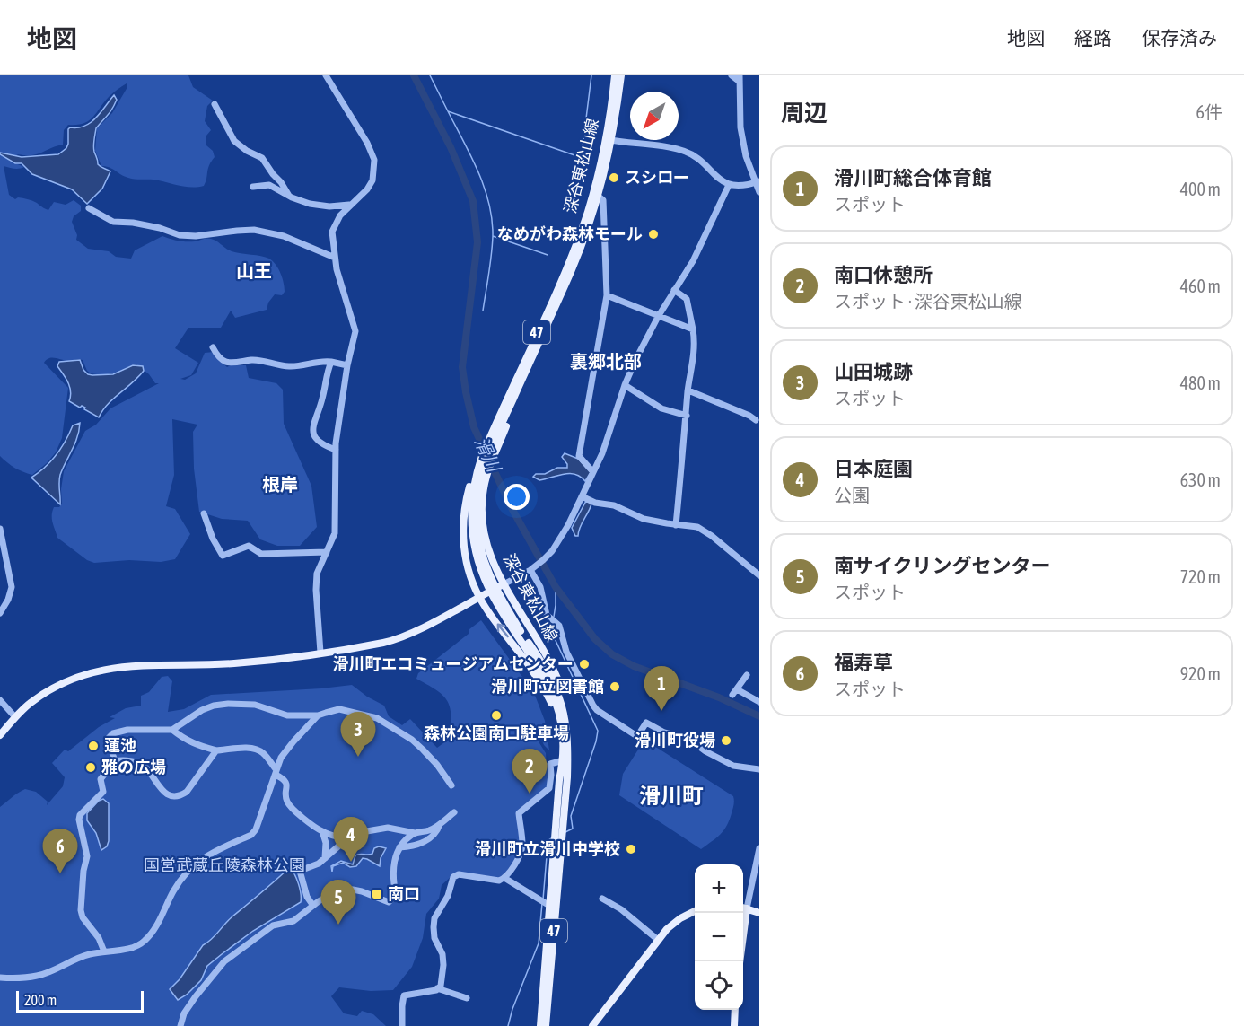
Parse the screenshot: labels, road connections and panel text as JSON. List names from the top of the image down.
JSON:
{
  "streets": {
    "main road": ["深谷東松山線", "47"]
  },
  "districts": [
    "山王",
    "裏郷北部",
    "根岸",
    "滑川町"
  ],
  "water": ["滑川"],
  "parks": ["国営武蔵丘陵森林公園"],
  "places": {
    "other": [
      "スシロー",
      "なめがわ森林モール",
      "滑川町エコミュージアムセンター",
      "滑川町立図書館",
      "森林公園南口駐車場",
      "滑川町役場",
      "蓮池",
      "雅の広場",
      "滑川町立滑川中学校"
    ],
    "transit": ["南口"]
  },
  "scale_bar": "200 m",
  "north": "bottom left",
  "page": {
    "header": "地図",
    "nav": ["地図", "経路", "保存済み"],
    "heading": ["周辺", "6件"],
    "list": [
      {
        "mark": "1",
        "name": "滑川町総合体育館",
        "note": "スポット",
        "value": "400 m"
      },
      {
        "mark": "2",
        "name": "南口休憩所",
        "note": "スポット · 深谷東松山線",
        "value": "460 m"
      },
      {
        "mark": "3",
        "name": "山田城跡",
        "note": "スポット",
        "value": "480 m"
      },
      {
        "mark": "4",
        "name": "日本庭園",
        "note": "公園",
        "value": "630 m"
      },
      {
        "mark": "5",
        "name": "南サイクリングセンター",
        "note": "スポット",
        "value": "720 m"
      },
      {
        "mark": "6",
        "name": "福寿草",
        "note": "スポット",
        "value": "920 m"
      }
    ],
    "pins": [
      "1",
      "3",
      "2",
      "4",
      "6",
      "5"
    ],
    "map_buttons": ["+", "−"],
    "scale": "200 m"
  }
}
